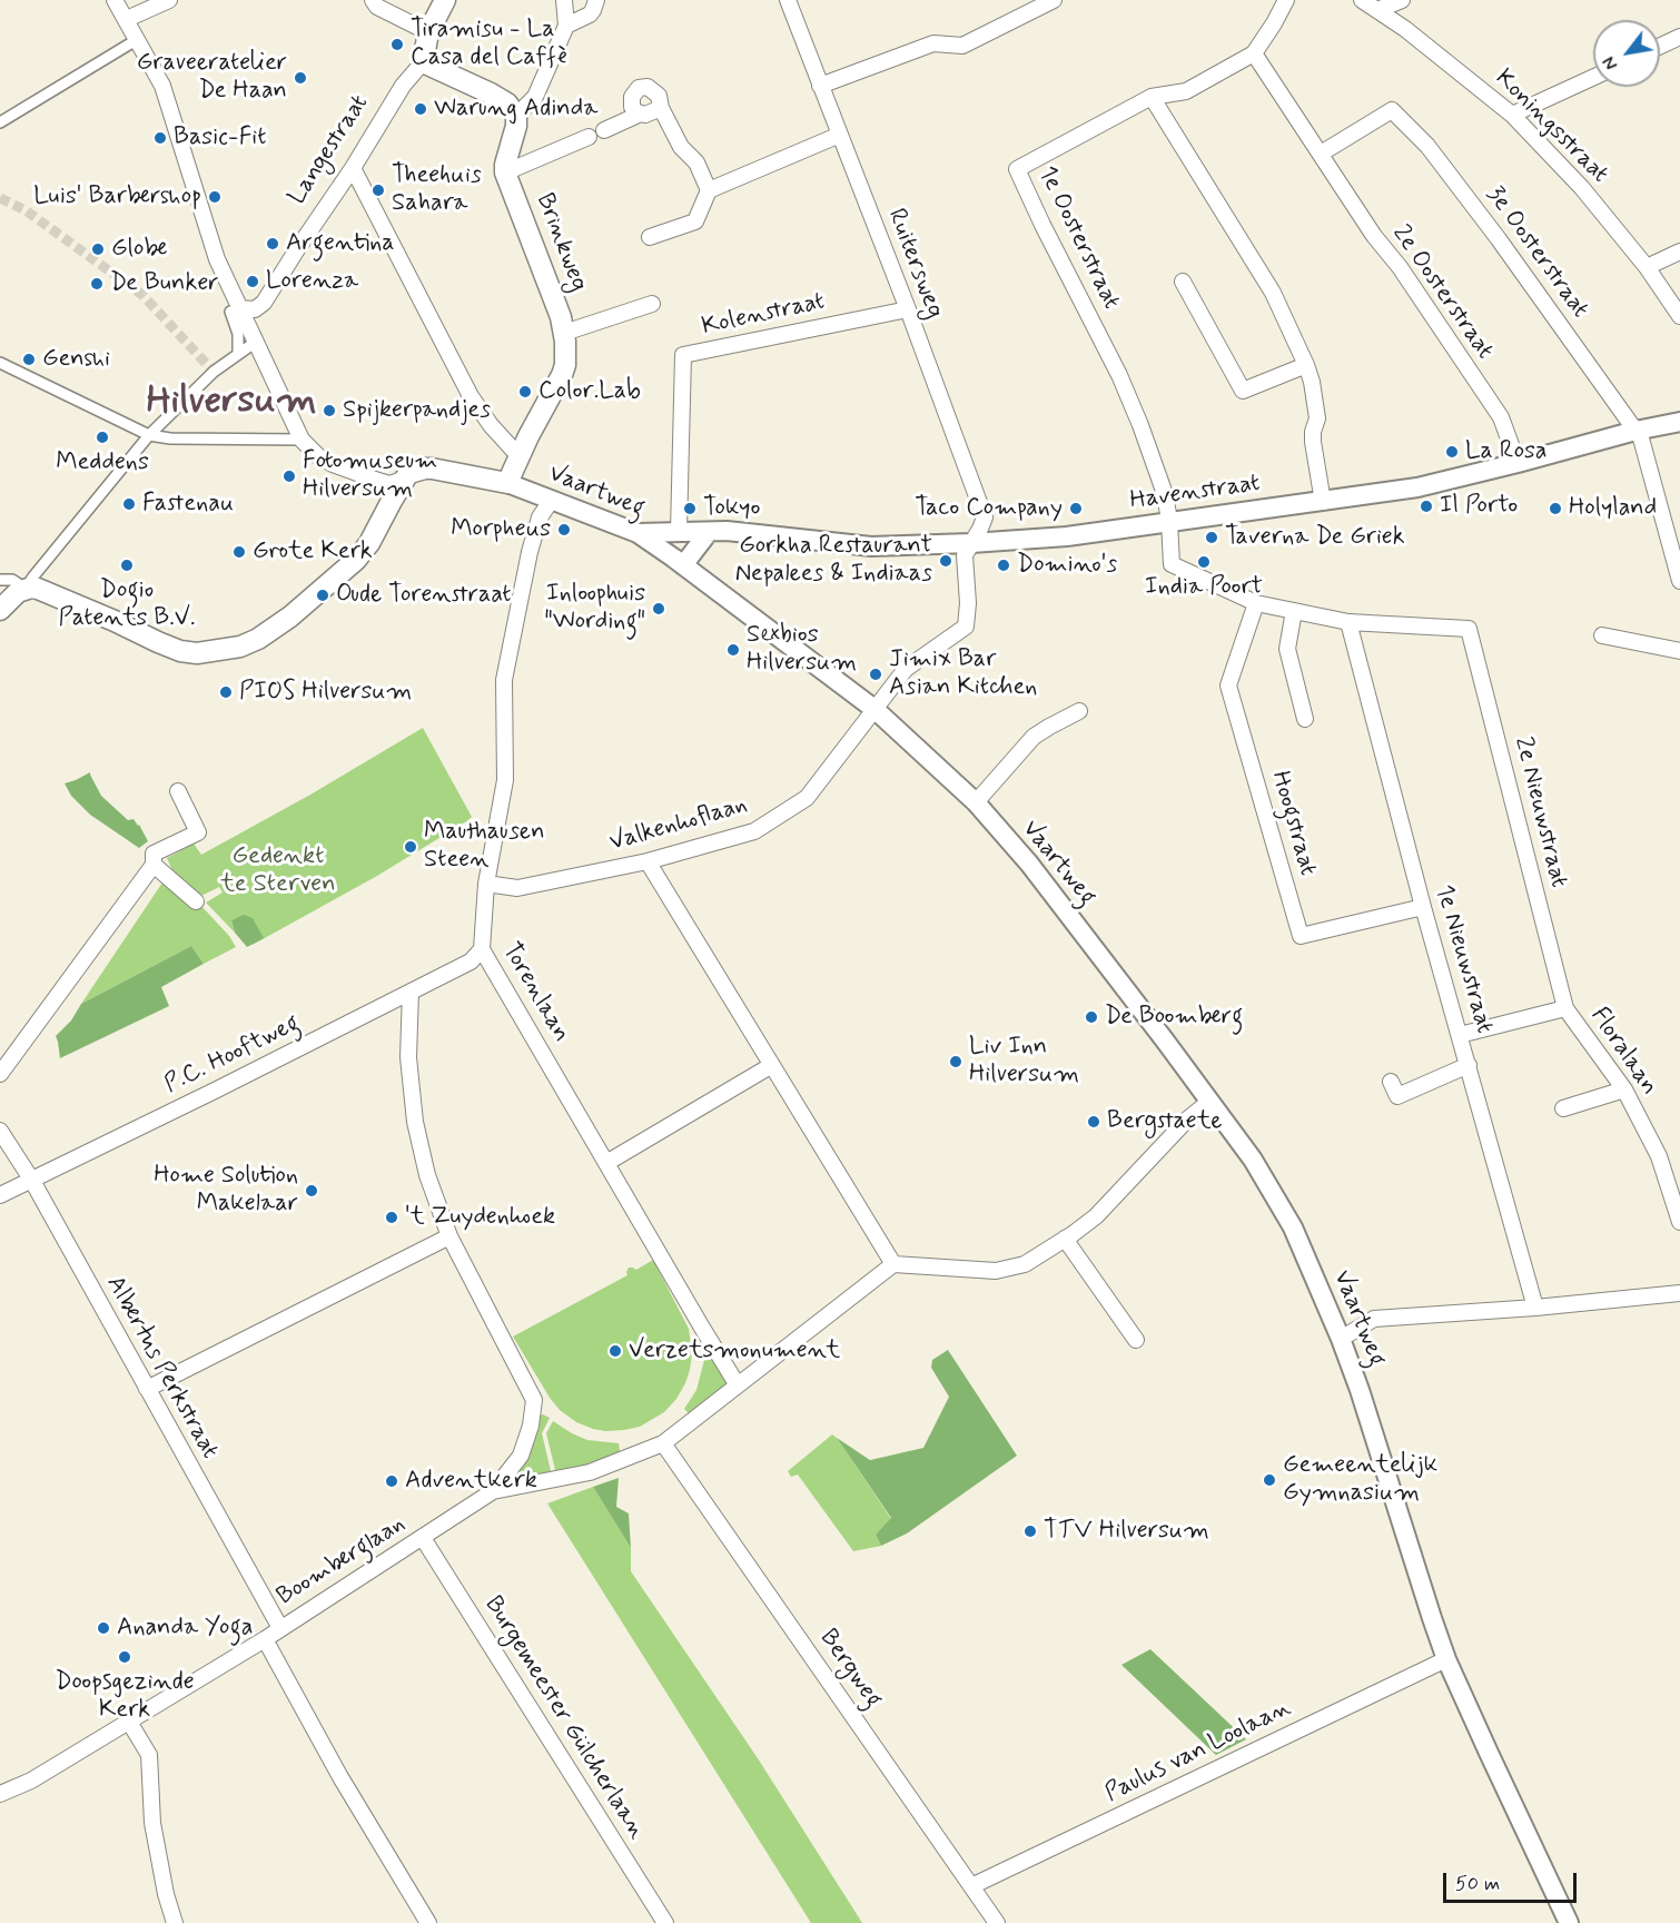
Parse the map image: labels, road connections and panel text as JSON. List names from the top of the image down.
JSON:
{
  "streets": {
    "main road": ["Langestraat", "Brinkweg"],
    "street": [
      "Koningsstraat",
      "1e Oosterstraat",
      "3e Oosterstraat",
      "Ruitersweg",
      "2e Oosterstraat",
      "Kolenstraat",
      "Vaartweg",
      "Havenstraat",
      "2e Nieuwstraat",
      "Hoogstraat",
      "Valkenhoflaan",
      "1e Nieuwstraat",
      "Torenlaan",
      "Floralaan",
      "P.C. Hooftweg",
      "Albertus Perkstraat",
      "Boomberglaan",
      "Bergweg",
      "Burgemeester Gülcherlaan",
      "Paulus van Loolaan"
    ]
  },
  "crossings": [
    ["1e Oosterstraat", "2e Oosterstraat"],
    ["1e Oosterstraat", "Havenstraat"],
    ["Brinkweg", "Vaartweg"],
    ["3e Oosterstraat", "2e Oosterstraat"],
    ["3e Oosterstraat", "Havenstraat"],
    ["Ruitersweg", "Kolenstraat"],
    ["Ruitersweg", "Havenstraat"],
    ["Ruitersweg", "Valkenhoflaan"],
    ["2e Oosterstraat", "Havenstraat"],
    ["Kolenstraat", "Havenstraat"],
    ["Vaartweg", "Havenstraat"],
    ["Vaartweg", "Valkenhoflaan"],
    ["Vaartweg", "Torenlaan"],
    ["Vaartweg", "Paulus van Loolaan"],
    ["Havenstraat", "Valkenhoflaan"],
    ["2e Nieuwstraat", "1e Nieuwstraat"],
    ["2e Nieuwstraat", "Floralaan"],
    ["Hoogstraat", "1e Nieuwstraat"],
    ["Valkenhoflaan", "Torenlaan"],
    ["1e Nieuwstraat", "Floralaan"],
    ["Torenlaan", "P.C. Hooftweg"],
    ["Torenlaan", "Boomberglaan"],
    ["P.C. Hooftweg", "Albertus Perkstraat"],
    ["Albertus Perkstraat", "Boomberglaan"],
    ["Boomberglaan", "Bergweg"],
    ["Boomberglaan", "Burgemeester Gülcherlaan"],
    ["Bergweg", "Paulus van Loolaan"]
  ],
  "districts": ["Hilversum"],
  "parks": ["Gedenkt te Sterven"],
  "places": [
    "Tiramisu - La Casa del Caffè",
    "Graveeratelier De Haan",
    "Warung Adinda",
    "Basic-Fit",
    "Theehuis Sahara",
    "Luis' Barbershop",
    "Argentina",
    "Globe",
    "Lorenza",
    "De Bunker",
    "Genshi",
    "Color.Lab",
    "Spijkerpandjes",
    "Meddens",
    "La Rosa",
    "Fotomuseum Hilversum",
    "Fastenau",
    "Il Porto",
    "Tokyo",
    "Taco Company",
    "Holyland",
    "Morpheus",
    "Taverna De Griek",
    "Grote Kerk",
    "Gorkha Restaurant Nepalees & Indiaas",
    "India Poort",
    "Dogio Patents B.V.",
    "Domino's",
    "Oude Torenstraat",
    "Inloophuis \"Wording\"",
    "Sexbios Hilversum",
    "Jimix Bar Asian Kitchen",
    "PIOS Hilversum",
    "Mauthausen Steen",
    "De Boomberg",
    "Liv Inn Hilversum",
    "Bergstaete",
    "Home Solution Makelaar",
    "'t Zuydenhoek",
    "Verzetsmonument",
    "Gemeentelijk Gymnasium",
    "Adventkerk",
    "TTV Hilversum",
    "Ananda Yoga",
    "Doopsgezinde Kerk"
  ],
  "scale_bar": "50 m",
  "north": "bottom left"
}
